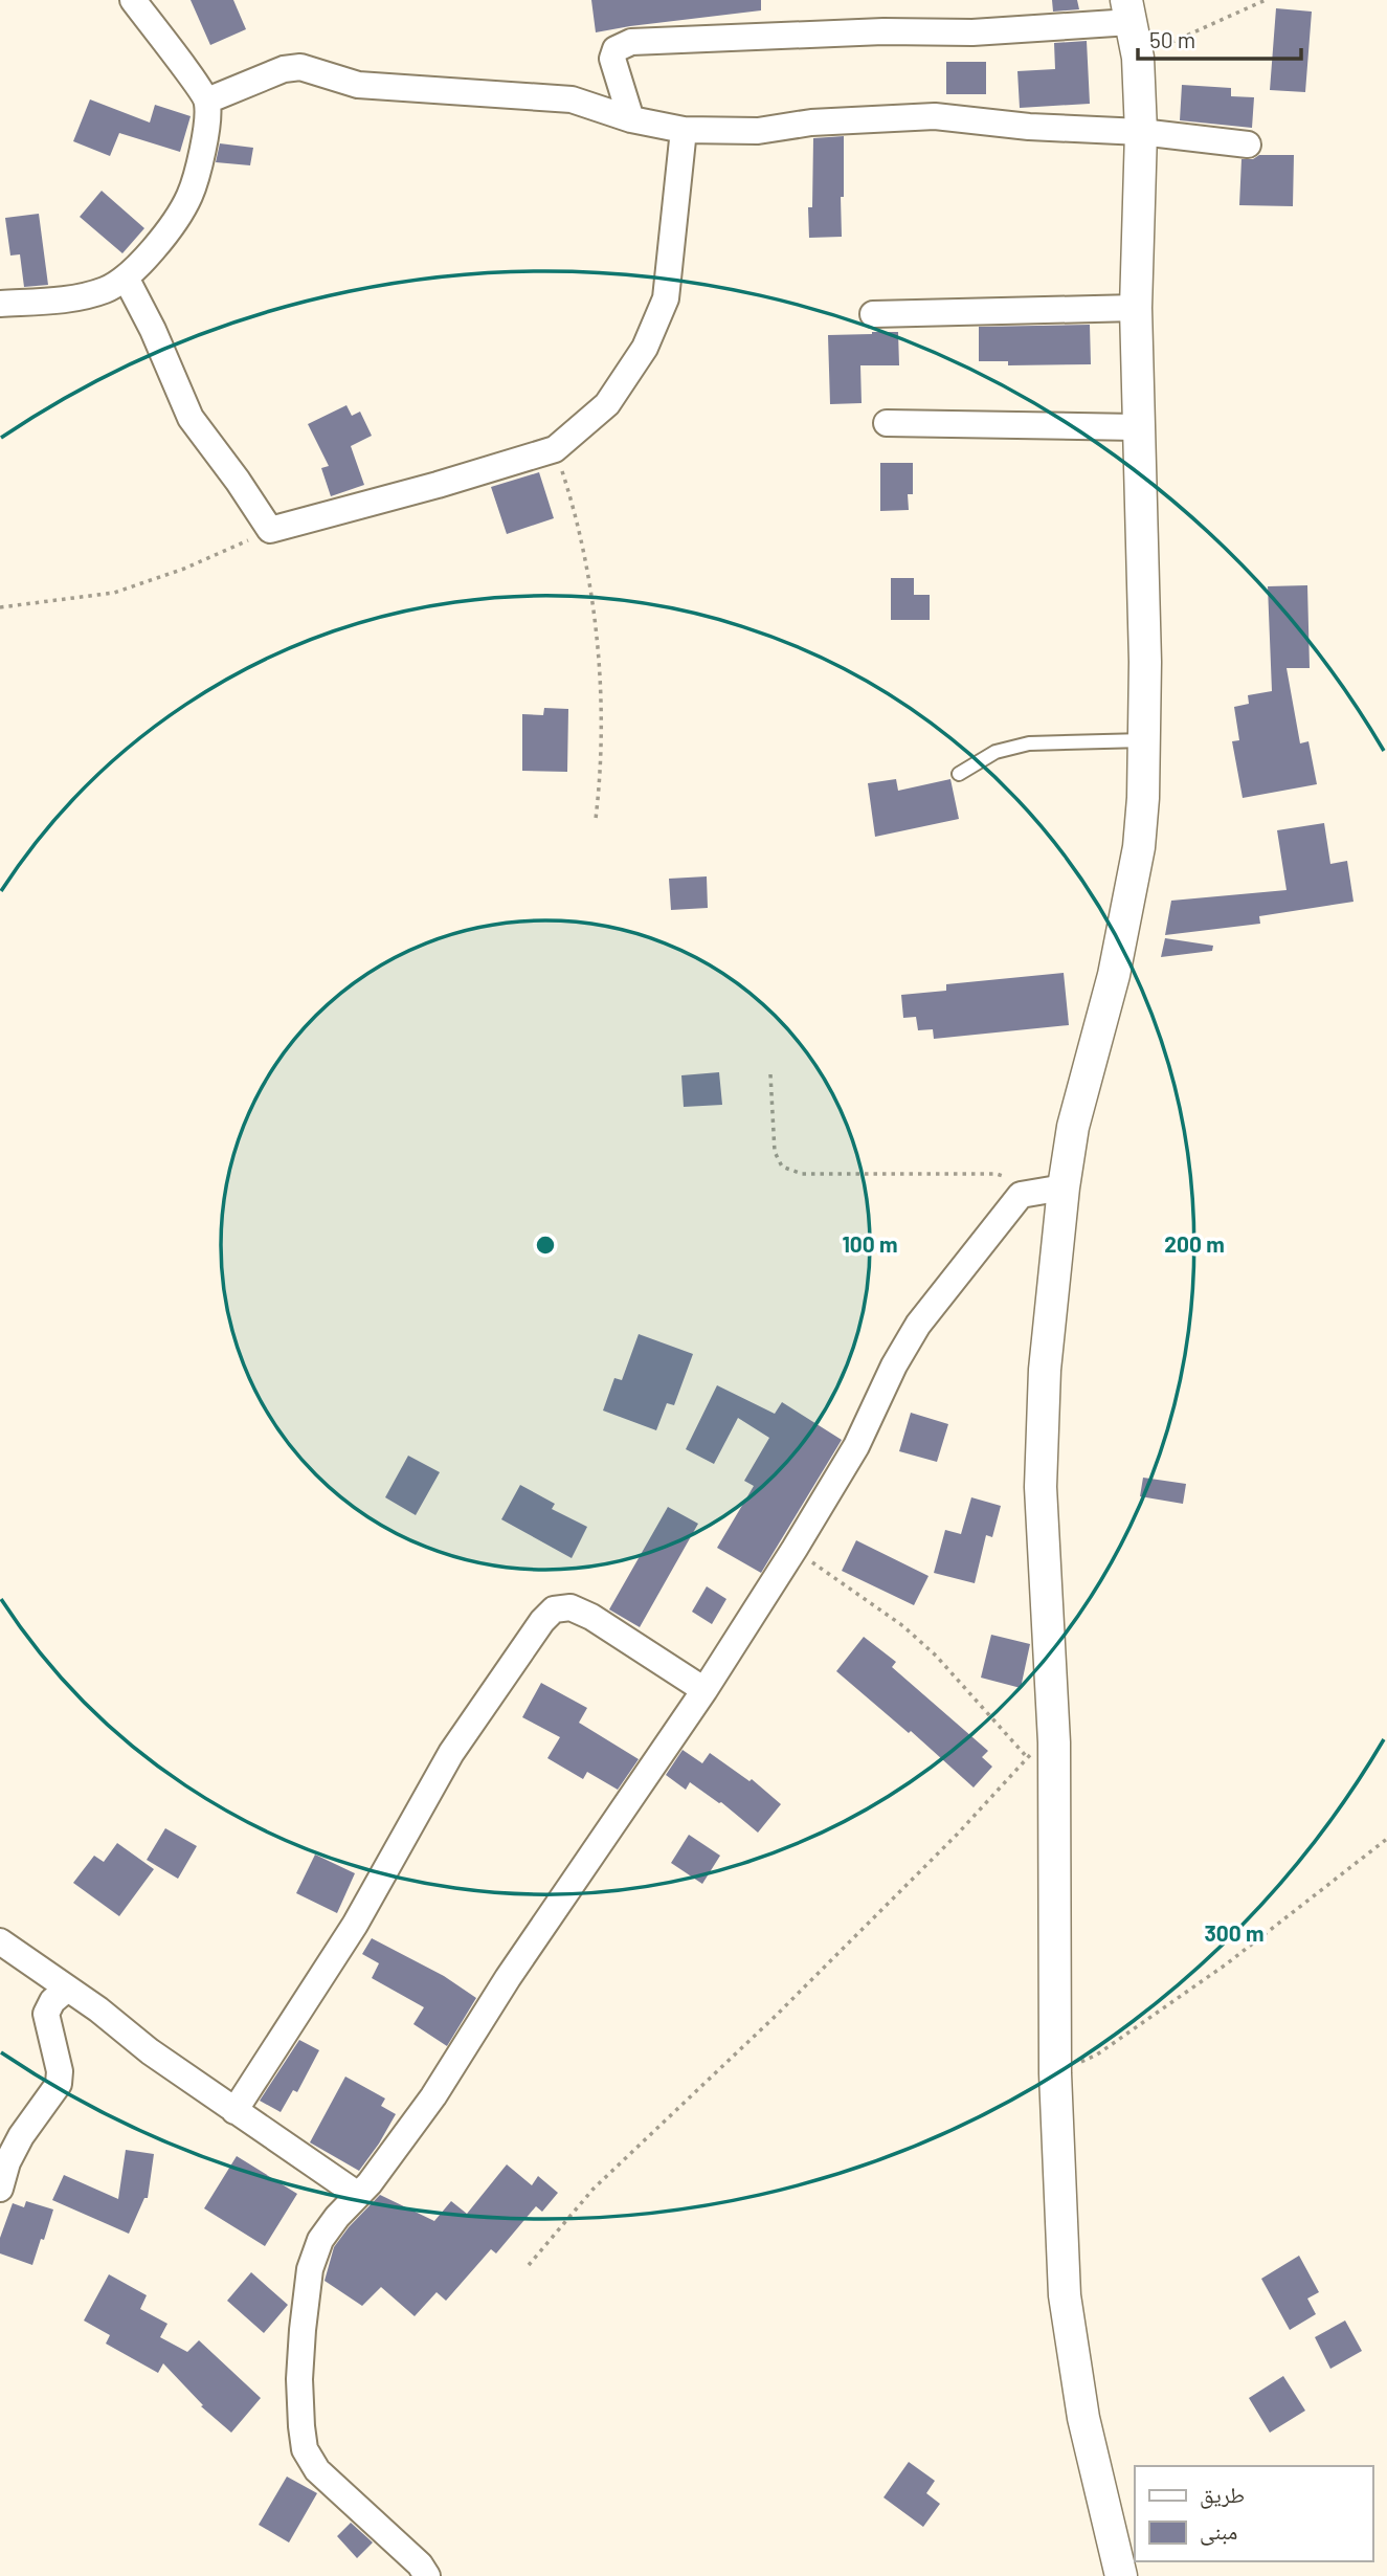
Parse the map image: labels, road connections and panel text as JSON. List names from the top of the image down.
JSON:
{
  "legend": ["طريق", "مبنى"],
  "scale_bar": "50 m",
  "rings": ["100 m", "200 m", "300 m"]
}
